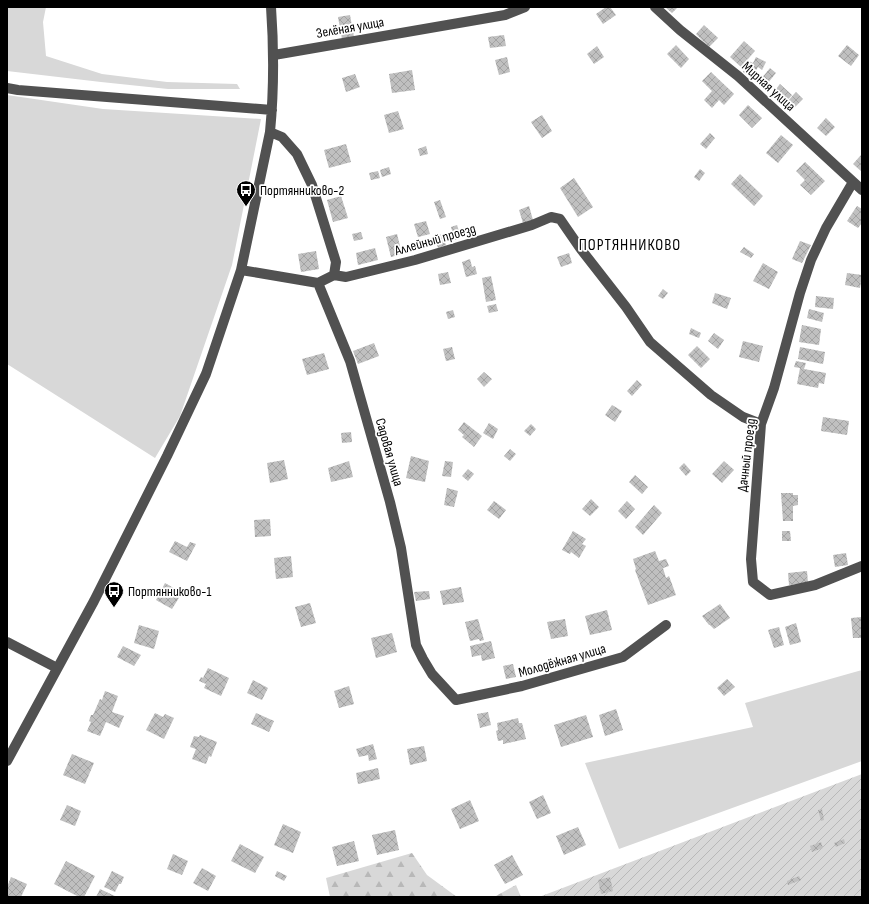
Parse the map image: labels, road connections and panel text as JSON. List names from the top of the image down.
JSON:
{
  "streets": {
    "street": [
      "Зелёная улица",
      "Мирная улица",
      "Аллейный проезд",
      "Садовая улица",
      "Дачный проезд",
      "Молодёжная улица"
    ]
  },
  "crossings": [
    ["Мирная улица", "Дачный проезд"],
    ["Аллейный проезд", "Садовая улица"],
    ["Аллейный проезд", "Дачный проезд"],
    ["Садовая улица", "Молодёжная улица"]
  ],
  "districts": ["ПОРТЯННИКОВО"],
  "places": {
    "bus stop": ["Портянниково-2", "Портянниково-1"]
  }
}
